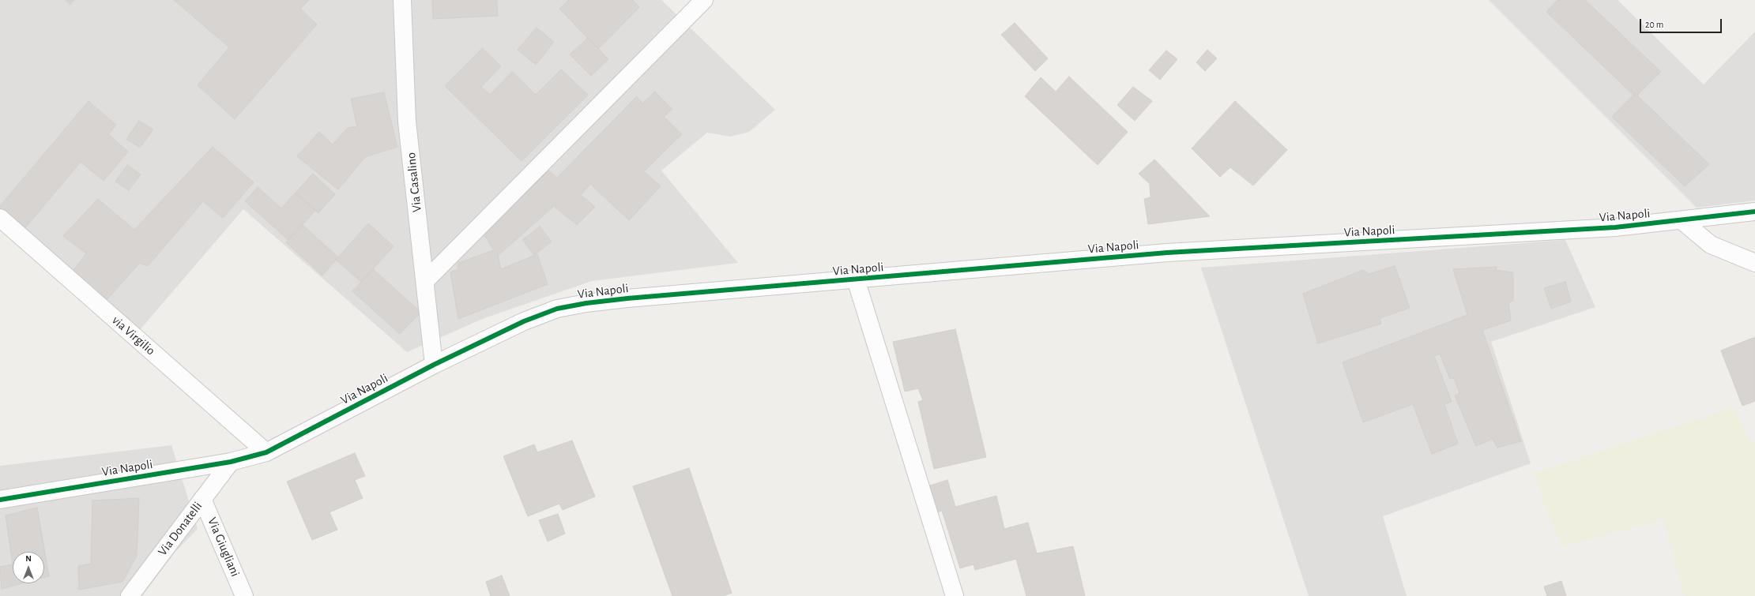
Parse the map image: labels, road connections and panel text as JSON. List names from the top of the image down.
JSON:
{
  "streets": {
    "street": [
      "Via Casalino",
      "Via Napoli",
      "via Virgilio",
      "Via Donatelli",
      "Via Giugliani"
    ]
  },
  "crossings": [
    ["Via Casalino", "Via Napoli"],
    ["Via Napoli", "via Virgilio"],
    ["Via Napoli", "Via Donatelli"],
    ["Via Donatelli", "Via Giugliani"]
  ],
  "scale_bar": "20 m",
  "north": "top"
}
